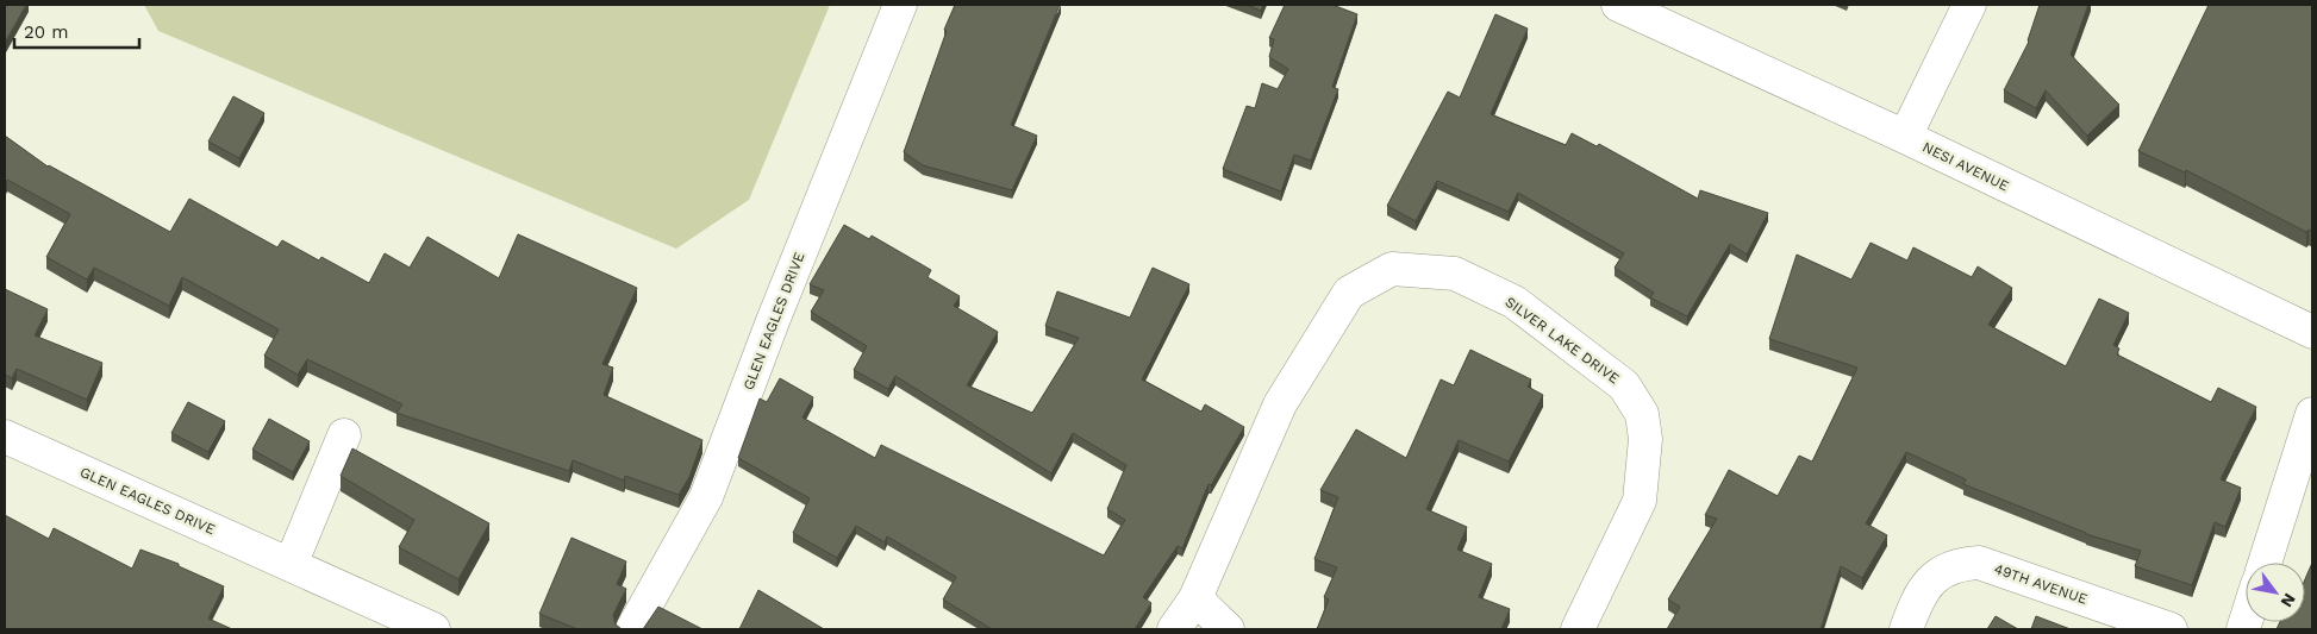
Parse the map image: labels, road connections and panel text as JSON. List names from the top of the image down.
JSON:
{
  "streets": {
    "street": [
      "NESI AVENUE",
      "GLEN EAGLES DRIVE",
      "SILVER LAKE DRIVE",
      "49TH AVENUE"
    ]
  },
  "scale_bar": "20 m",
  "north": "bottom right"
}
